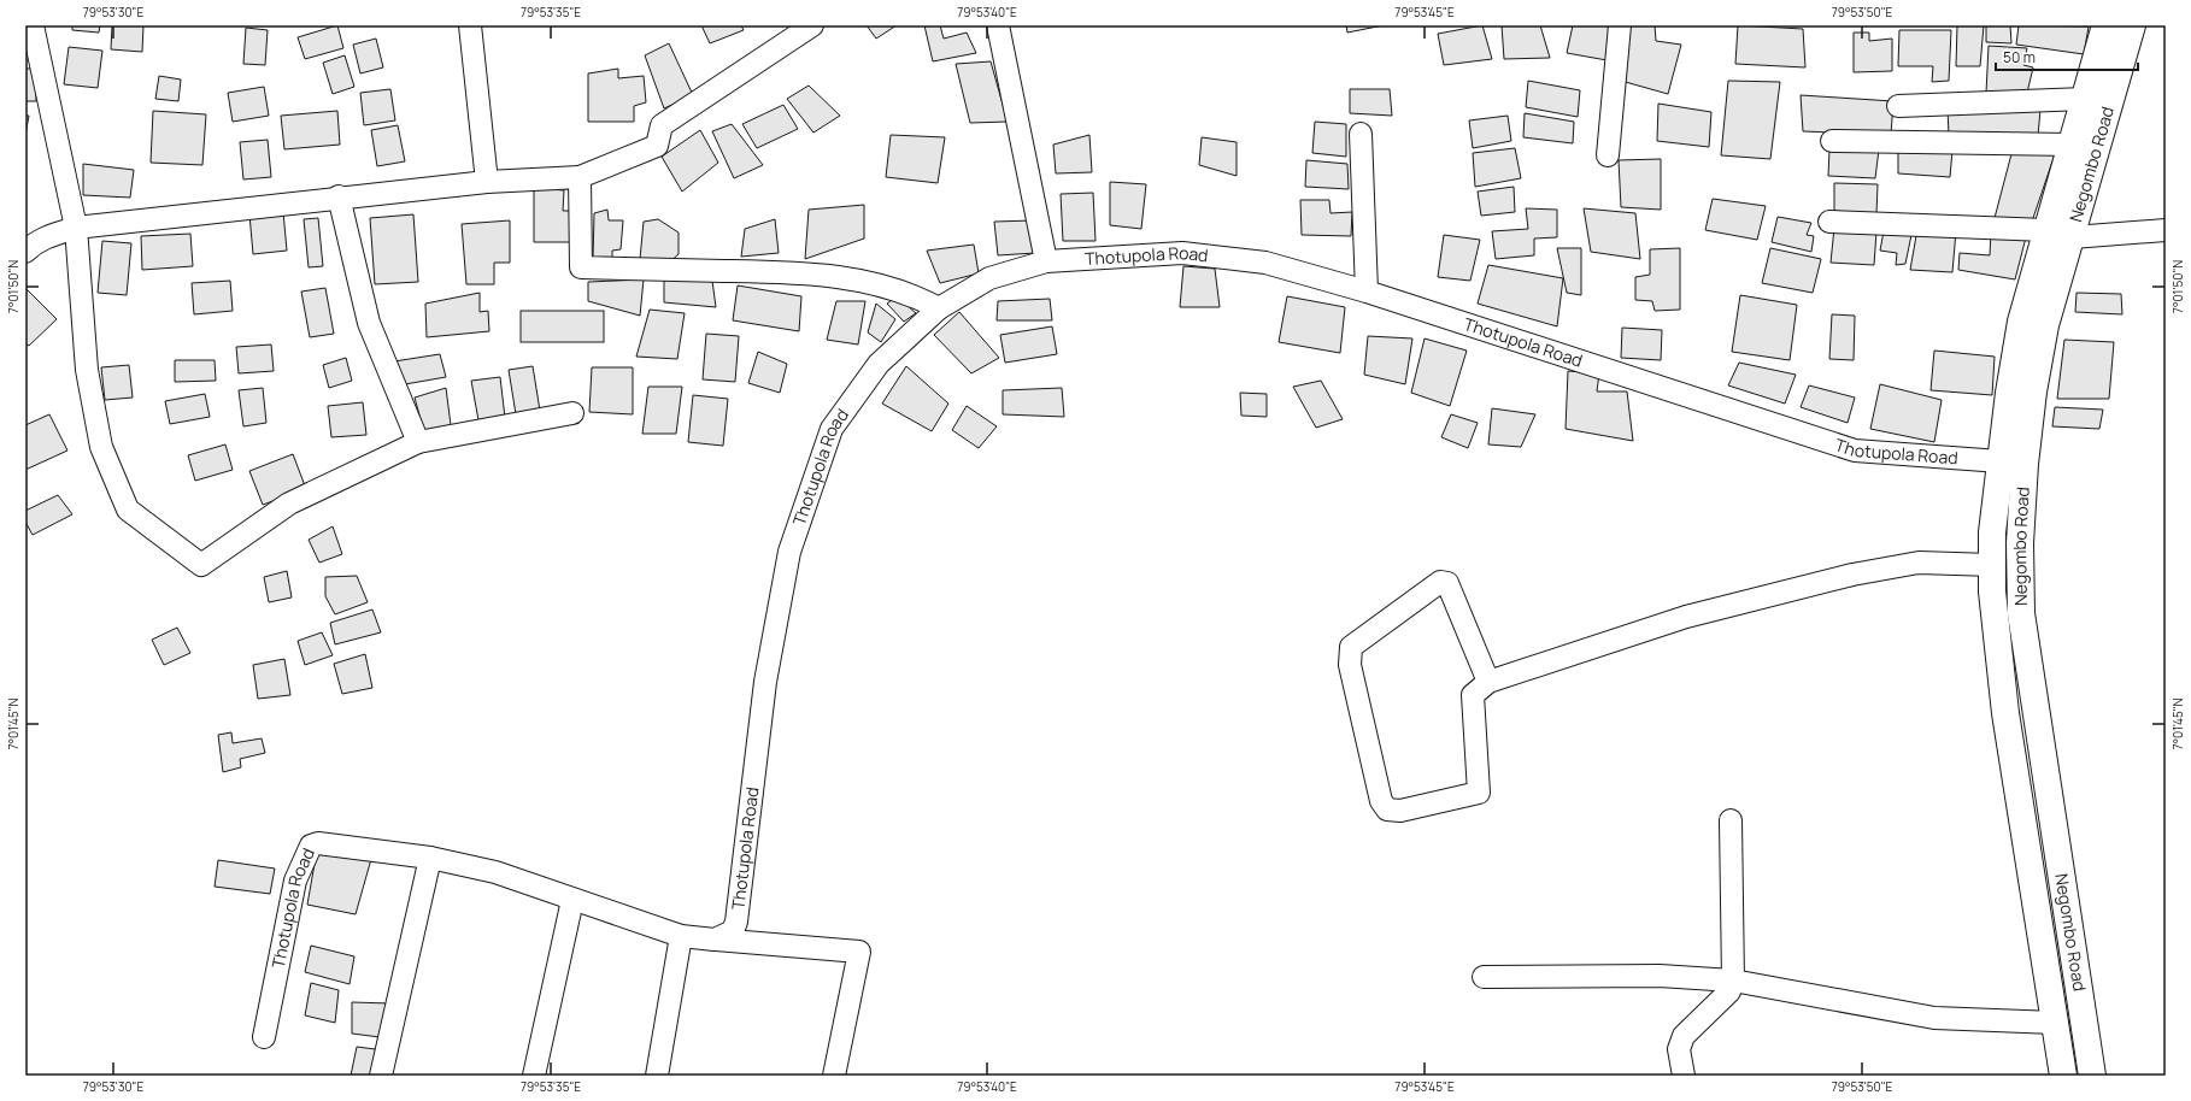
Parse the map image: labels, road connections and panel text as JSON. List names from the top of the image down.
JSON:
{
  "streets": {
    "highway": ["Negombo Road"],
    "street": ["Thotupola Road"]
  },
  "crossings": [
    ["Negombo Road", "Thotupola Road"]
  ],
  "scale_bar": "50 m",
  "coordinates": [
    "79°53'30\"E",
    "79°53'35\"E",
    "79°53'40\"E",
    "79°53'45\"E",
    "79°53'50\"E",
    "7°01'50\"N",
    "7°01'45\"N"
  ]
}
